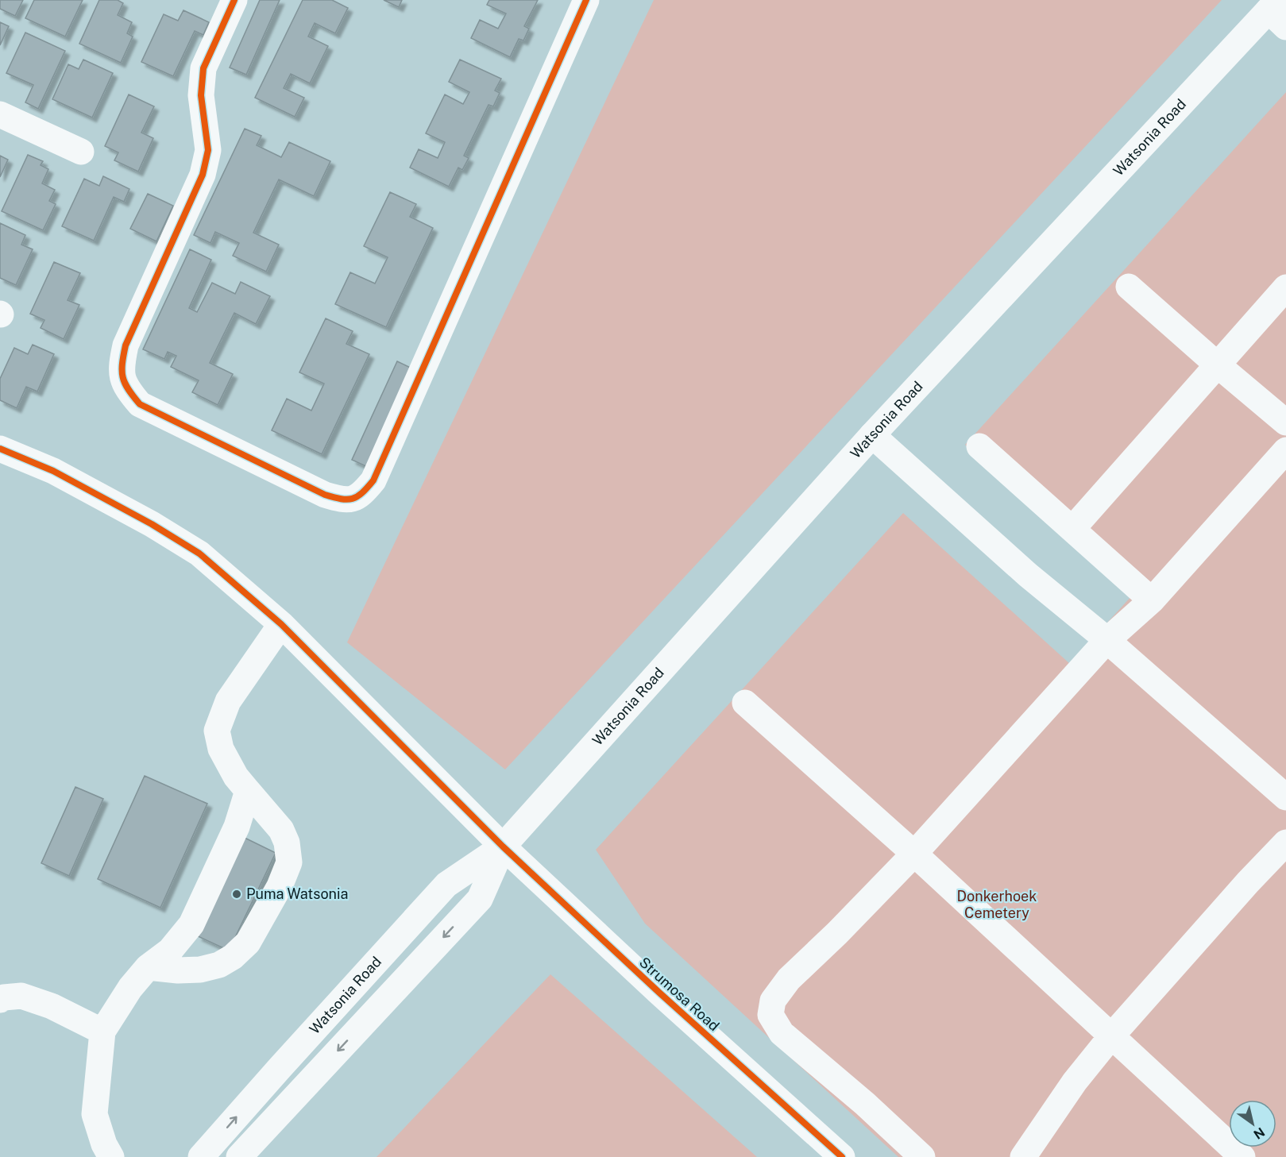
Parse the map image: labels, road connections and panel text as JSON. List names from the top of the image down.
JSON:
{
  "streets": {
    "street": ["Watsonia Road", "Strumosa Road"]
  },
  "crossings": [
    ["Watsonia Road", "Strumosa Road"]
  ],
  "parks": ["Donkerhoek Cemetery"],
  "places": ["Puma Watsonia"],
  "north": "bottom right"
}
